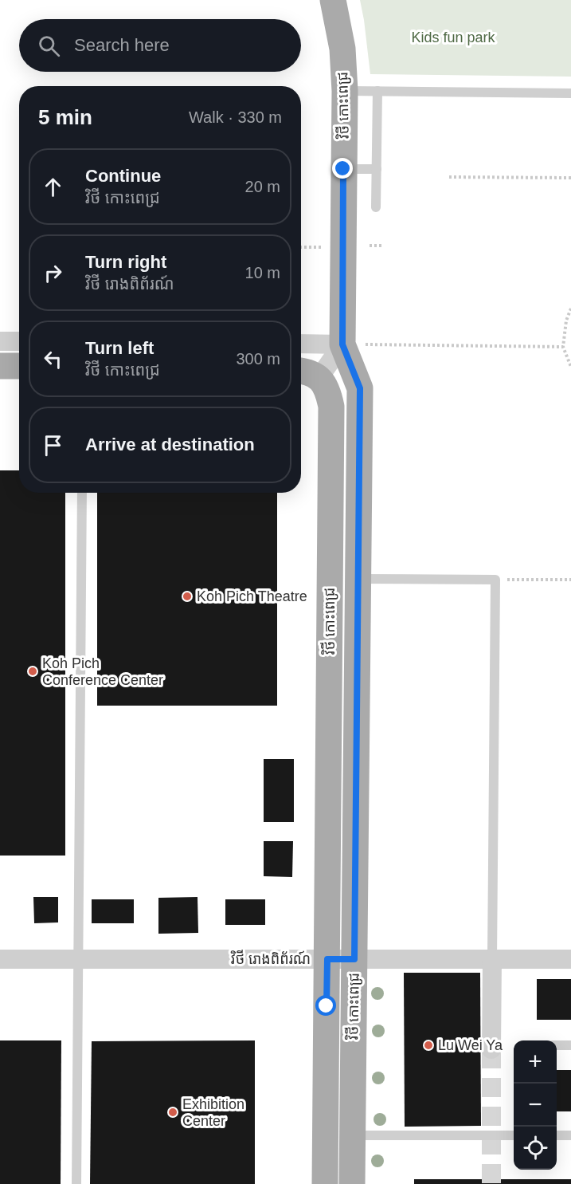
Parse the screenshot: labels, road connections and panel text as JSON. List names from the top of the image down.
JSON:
{
  "streets": {
    "main road": ["វិថី កោះពេជ្រ"],
    "street": ["វិថី រោងពិព័រណ៍"]
  },
  "crossings": [
    ["វិថី កោះពេជ្រ", "វិថី រោងពិព័រណ៍"]
  ],
  "parks": ["Kids fun park"],
  "places": [
    "Koh Pich Theatre",
    "Koh Pich Conference Center",
    "Lu Wei Ya",
    "Exhibition Center"
  ],
  "page": {
    "search": "Search here",
    "heading": ["5 min", "Walk · 330 m"],
    "list": [
      ["Continue", "វិថី កោះពេជ្រ", "20 m"],
      ["Turn right", "វិថី រោងពិព័រណ៍", "10 m"],
      ["Turn left", "វិថី កោះពេជ្រ", "300 m"],
      "Arrive at destination"
    ],
    "map_buttons": ["+", "−"]
  }
}
